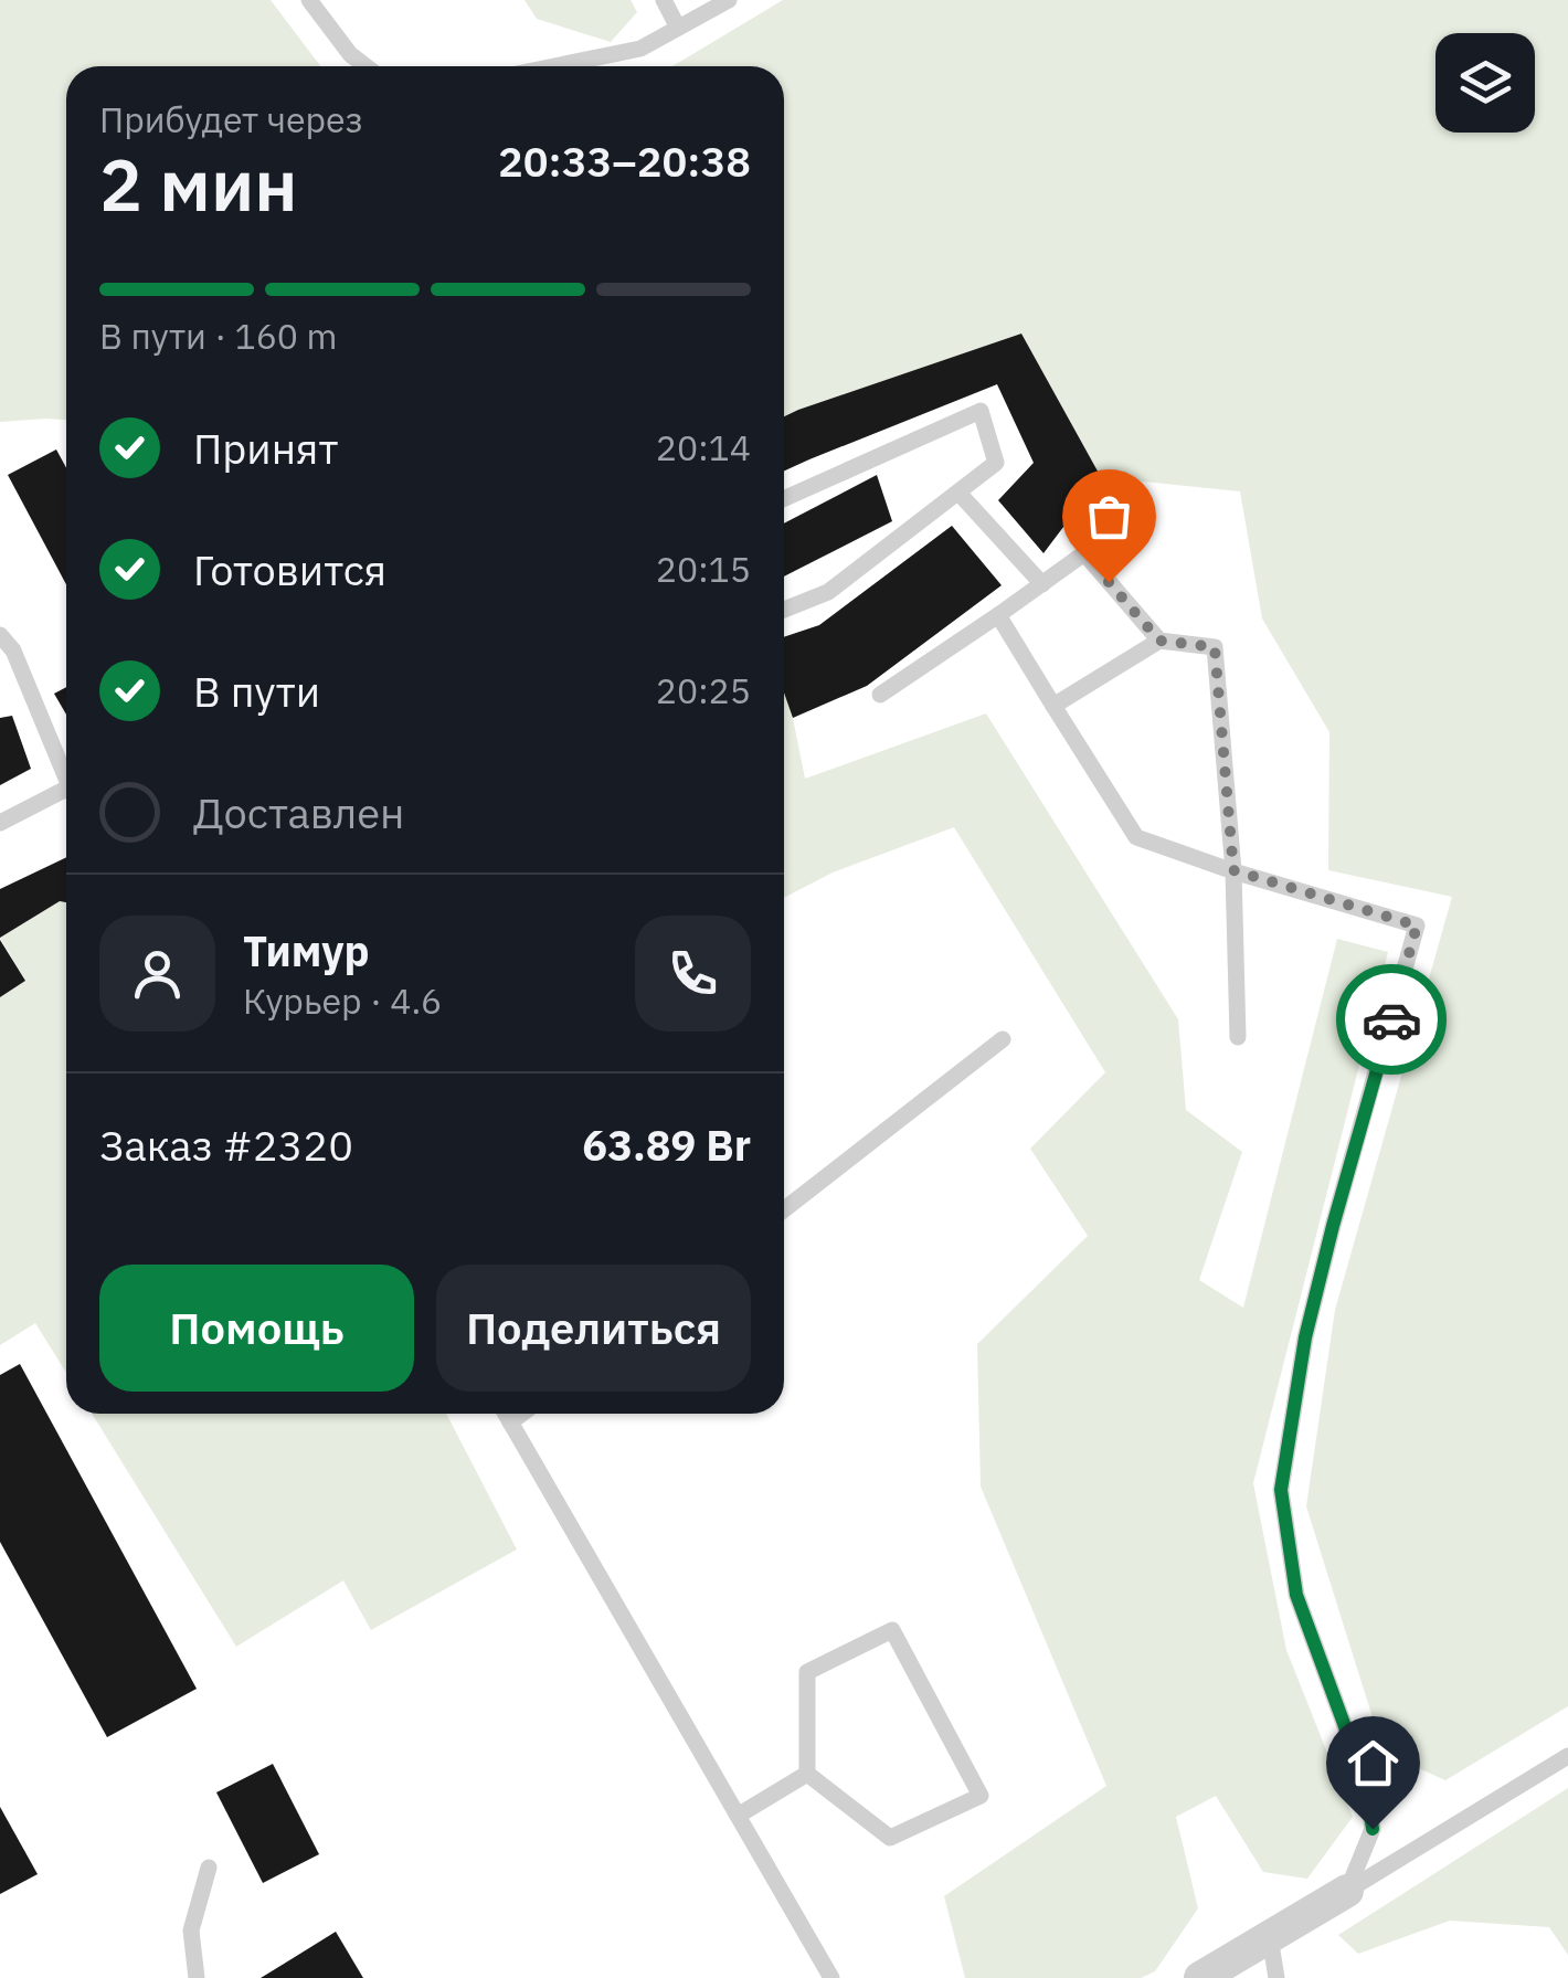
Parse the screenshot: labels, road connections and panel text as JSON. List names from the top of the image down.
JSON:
{
  "page": {
    "heading": ["2 мин", "Прибудет через", "20:33–20:38"],
    "panel": [
      "Тимур",
      "Курьер · 4.6",
      "Заказ #2320",
      "63.89 Br"
    ],
    "bar": "В пути · 160 m",
    "list": [
      ["Принят", "20:14"],
      ["Готовится", "20:15"],
      ["В пути", "20:25"],
      "Доставлен"
    ],
    "buttons": ["Помощь", "Поделиться"]
  }
}
